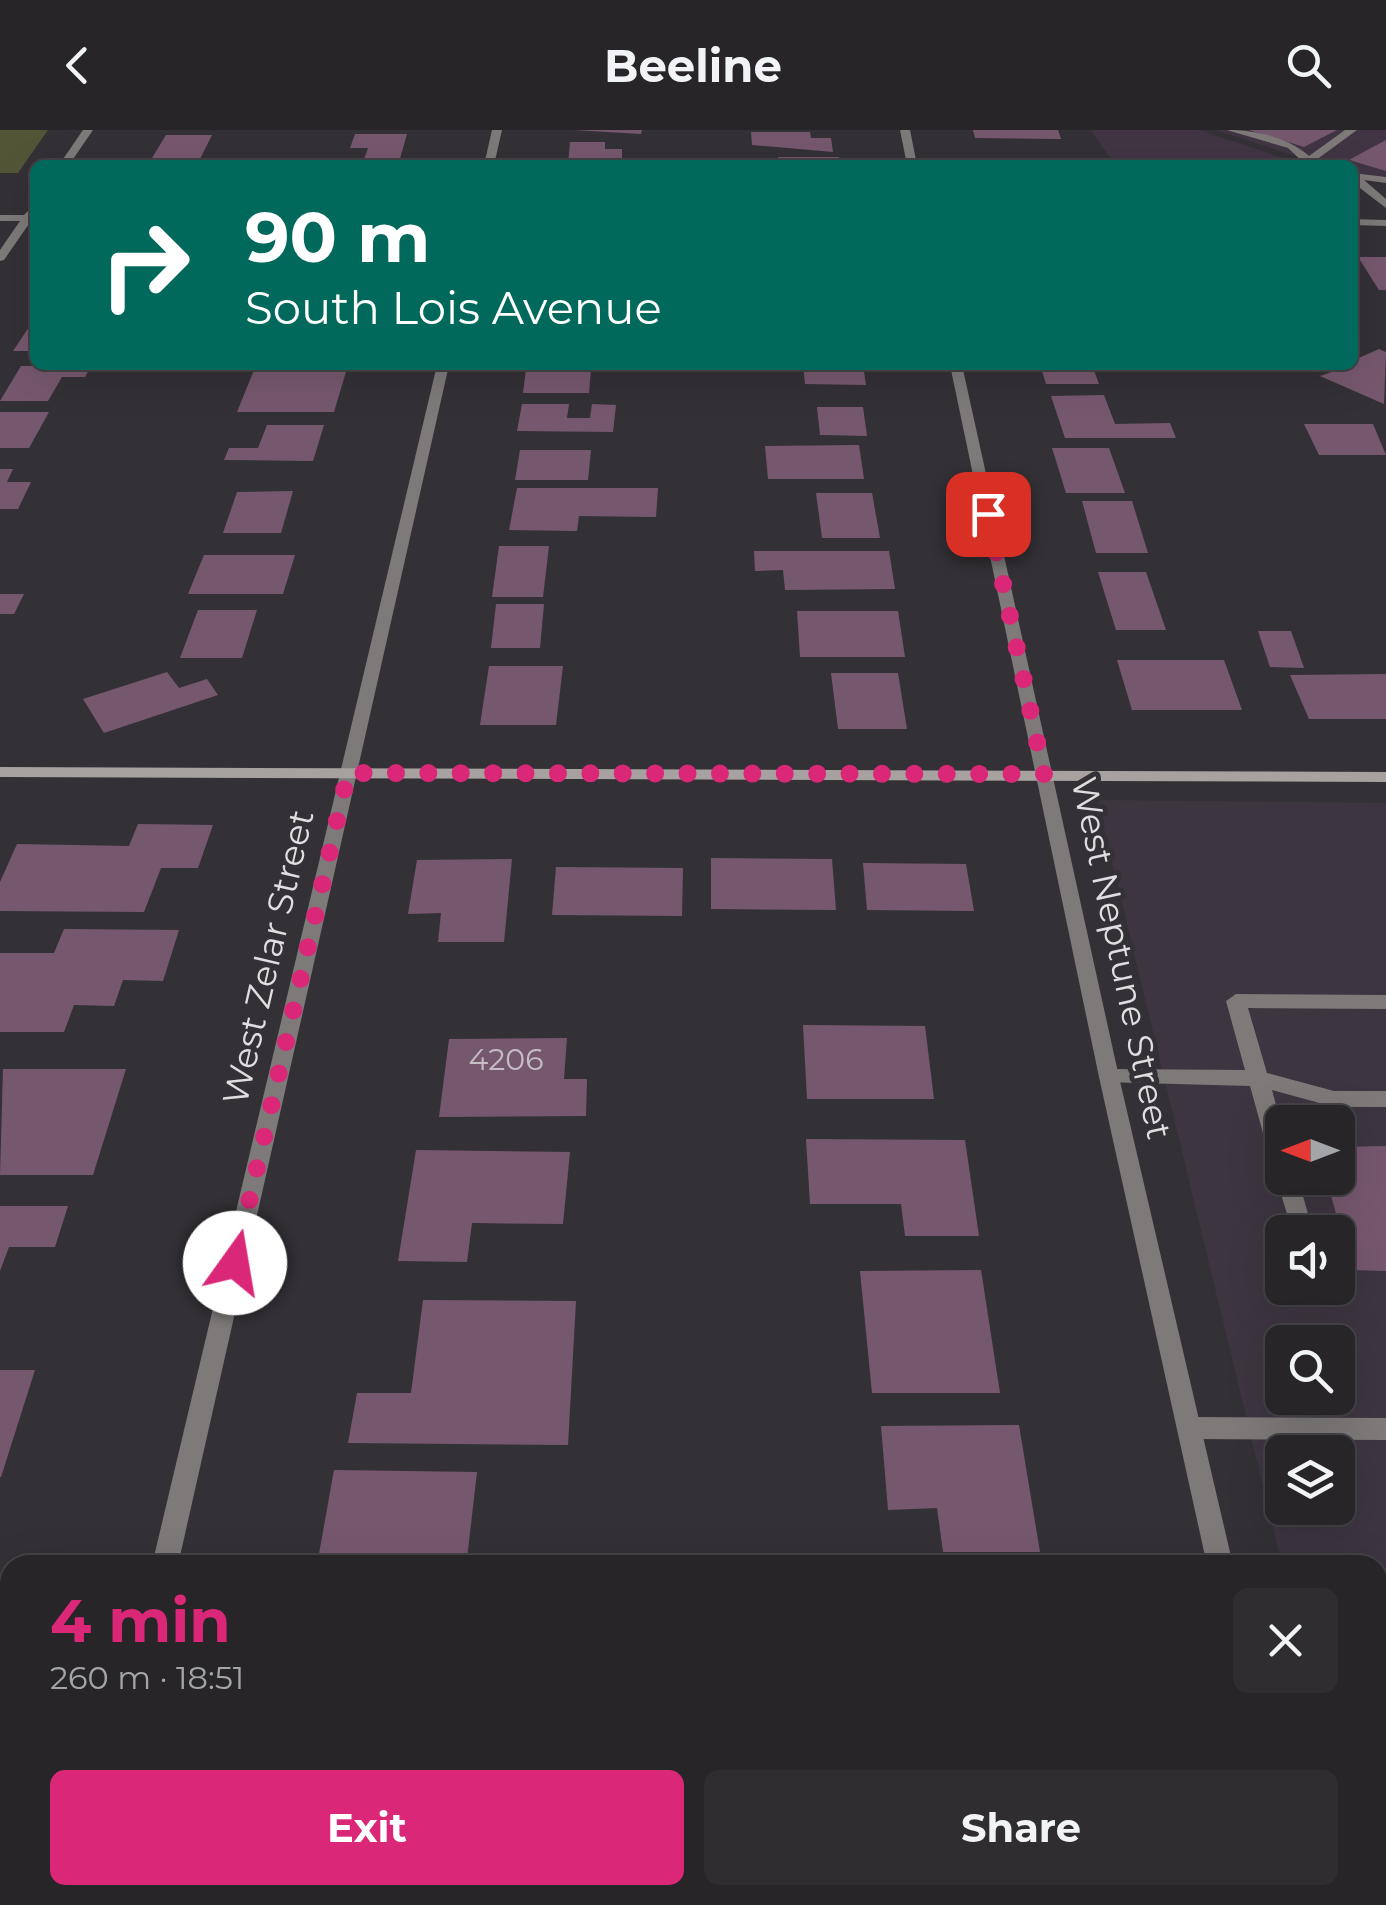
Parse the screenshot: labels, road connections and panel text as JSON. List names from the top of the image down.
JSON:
{
  "streets": {
    "street": ["West Zelar Street", "West Neptune Street"]
  },
  "house_numbers": ["4206"],
  "north": "left",
  "page": {
    "header": "Beeline",
    "turn": ["90 m", "South Lois Avenue"],
    "heading": ["4 min", "260 m · 18:51"],
    "buttons": ["Exit", "Share"]
  }
}
